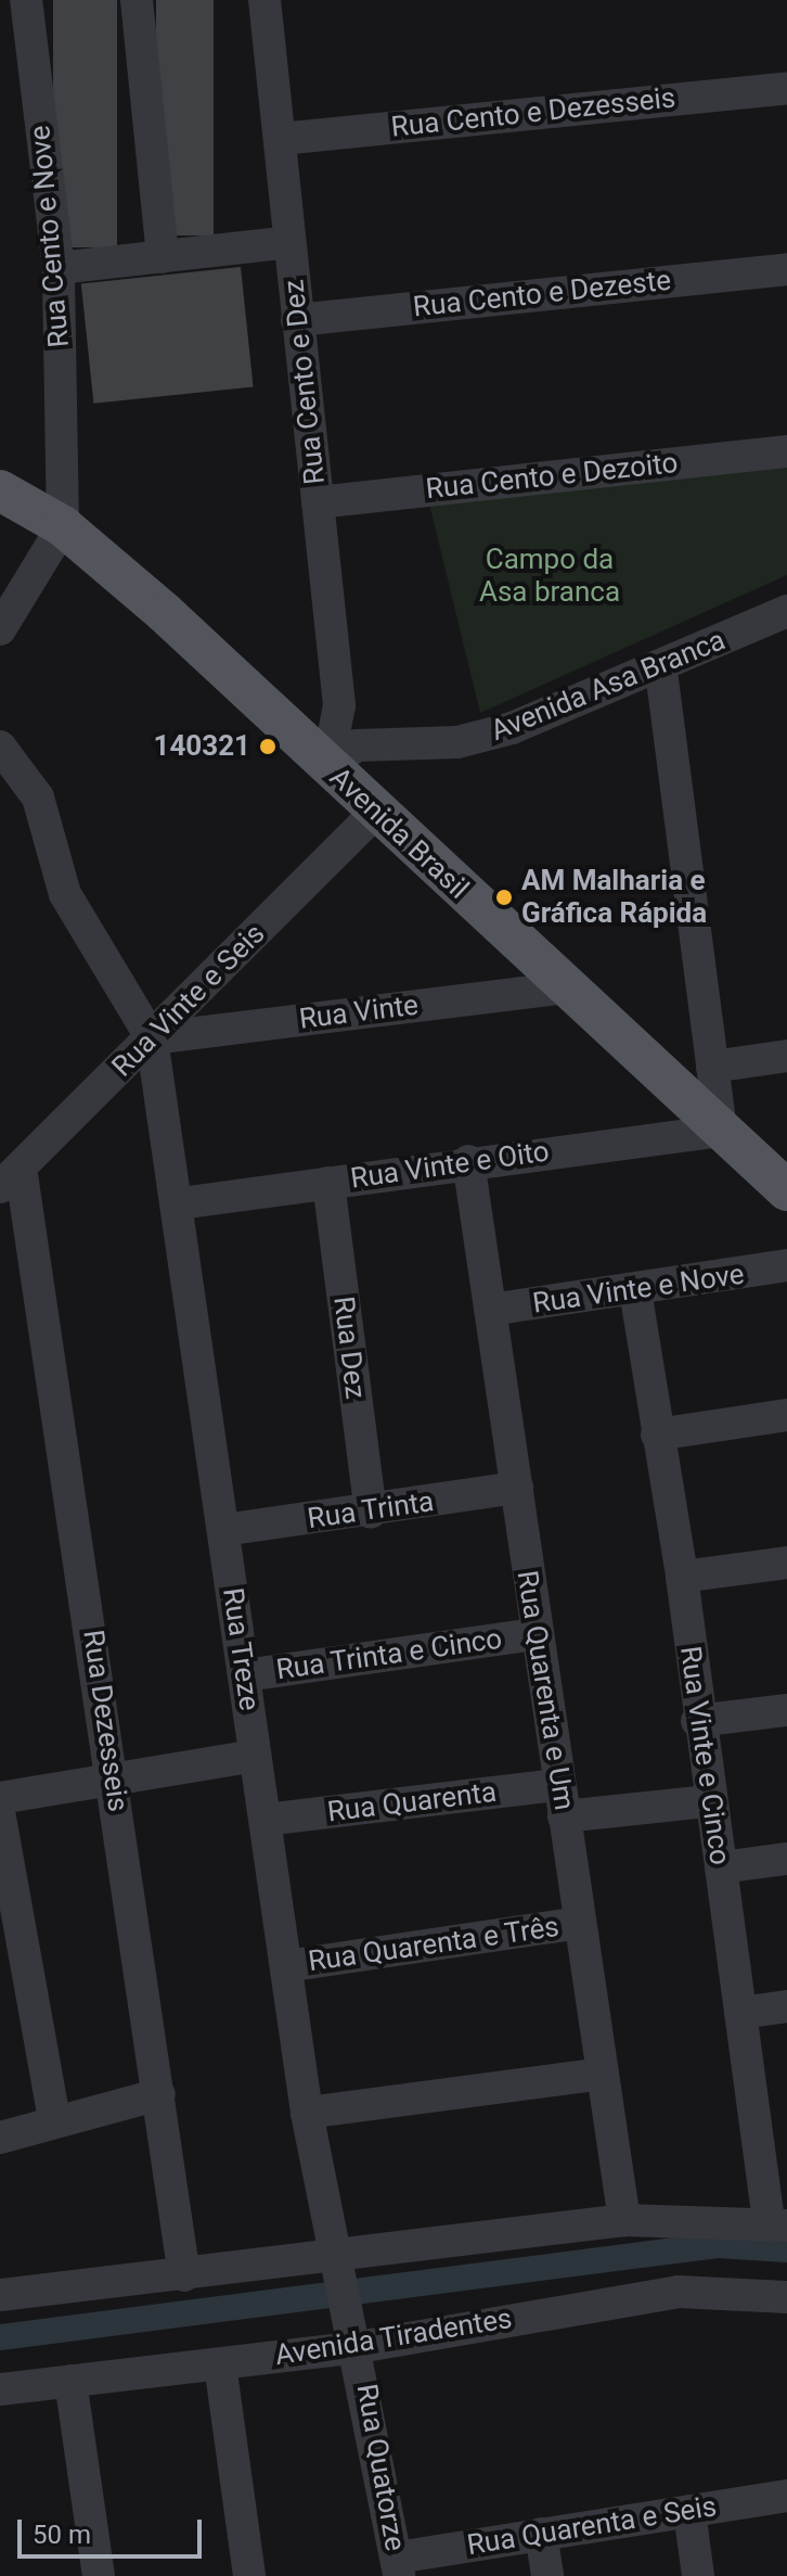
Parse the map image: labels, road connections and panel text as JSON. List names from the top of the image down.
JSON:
{
  "streets": {
    "main road": ["Avenida Brasil"],
    "street": [
      "Rua Cento e Dezesseis",
      "Rua Cento e Nove",
      "Rua Cento e Dezeste",
      "Rua Cento e Dez",
      "Rua Cento e Dezoito",
      "Avenida Asa Branca",
      "Rua Vinte e Seis",
      "Rua Vinte",
      "Rua Vinte e Oito",
      "Rua Vinte e Nove",
      "Rua Dez",
      "Rua Trinta",
      "Rua Treze",
      "Rua Trinta e Cinco",
      "Rua Quarenta e Um",
      "Rua Dezesseis",
      "Rua Vinte e Cinco",
      "Rua Quarenta",
      "Rua Quarenta e Três",
      "Avenida Tiradentes",
      "Rua Quatorze",
      "Rua Quarenta e Seis"
    ]
  },
  "crossings": [
    ["Rua Cento e Dezesseis", "Rua Cento e Dez"],
    ["Rua Cento e Nove", "Avenida Brasil"],
    ["Rua Cento e Dezeste", "Rua Cento e Dez"],
    ["Rua Cento e Dez", "Rua Cento e Dezoito"],
    ["Rua Cento e Dez", "Avenida Asa Branca"],
    ["Rua Cento e Dez", "Avenida Brasil"],
    ["Avenida Asa Branca", "Avenida Brasil"],
    ["Avenida Brasil", "Rua Vinte e Seis"],
    ["Avenida Brasil", "Rua Vinte"],
    ["Avenida Brasil", "Rua Vinte e Oito"],
    ["Rua Vinte e Seis", "Rua Vinte"],
    ["Rua Vinte e Seis", "Rua Treze"],
    ["Rua Vinte e Seis", "Rua Dezesseis"],
    ["Rua Vinte", "Rua Treze"],
    ["Rua Vinte e Oito", "Rua Dez"],
    ["Rua Vinte e Oito", "Rua Treze"],
    ["Rua Vinte e Oito", "Rua Quarenta e Um"],
    ["Rua Vinte e Nove", "Rua Quarenta e Um"],
    ["Rua Vinte e Nove", "Rua Vinte e Cinco"],
    ["Rua Dez", "Rua Trinta"],
    ["Rua Trinta", "Rua Treze"],
    ["Rua Trinta", "Rua Quarenta e Um"],
    ["Rua Treze", "Rua Trinta e Cinco"],
    ["Rua Treze", "Rua Quarenta"],
    ["Rua Treze", "Rua Quarenta e Três"],
    ["Rua Treze", "Rua Quatorze"],
    ["Rua Trinta e Cinco", "Rua Quarenta e Um"],
    ["Rua Quarenta e Um", "Rua Quarenta"],
    ["Rua Quarenta e Um", "Rua Quarenta e Três"],
    ["Rua Vinte e Cinco", "Rua Quarenta"],
    ["Avenida Tiradentes", "Rua Quatorze"],
    ["Rua Quatorze", "Rua Quarenta e Seis"]
  ],
  "parks": ["Campo da Asa branca"],
  "places": ["140321", "AM Malharia e Gráfica Rápida"],
  "scale_bar": "50 m"
}
